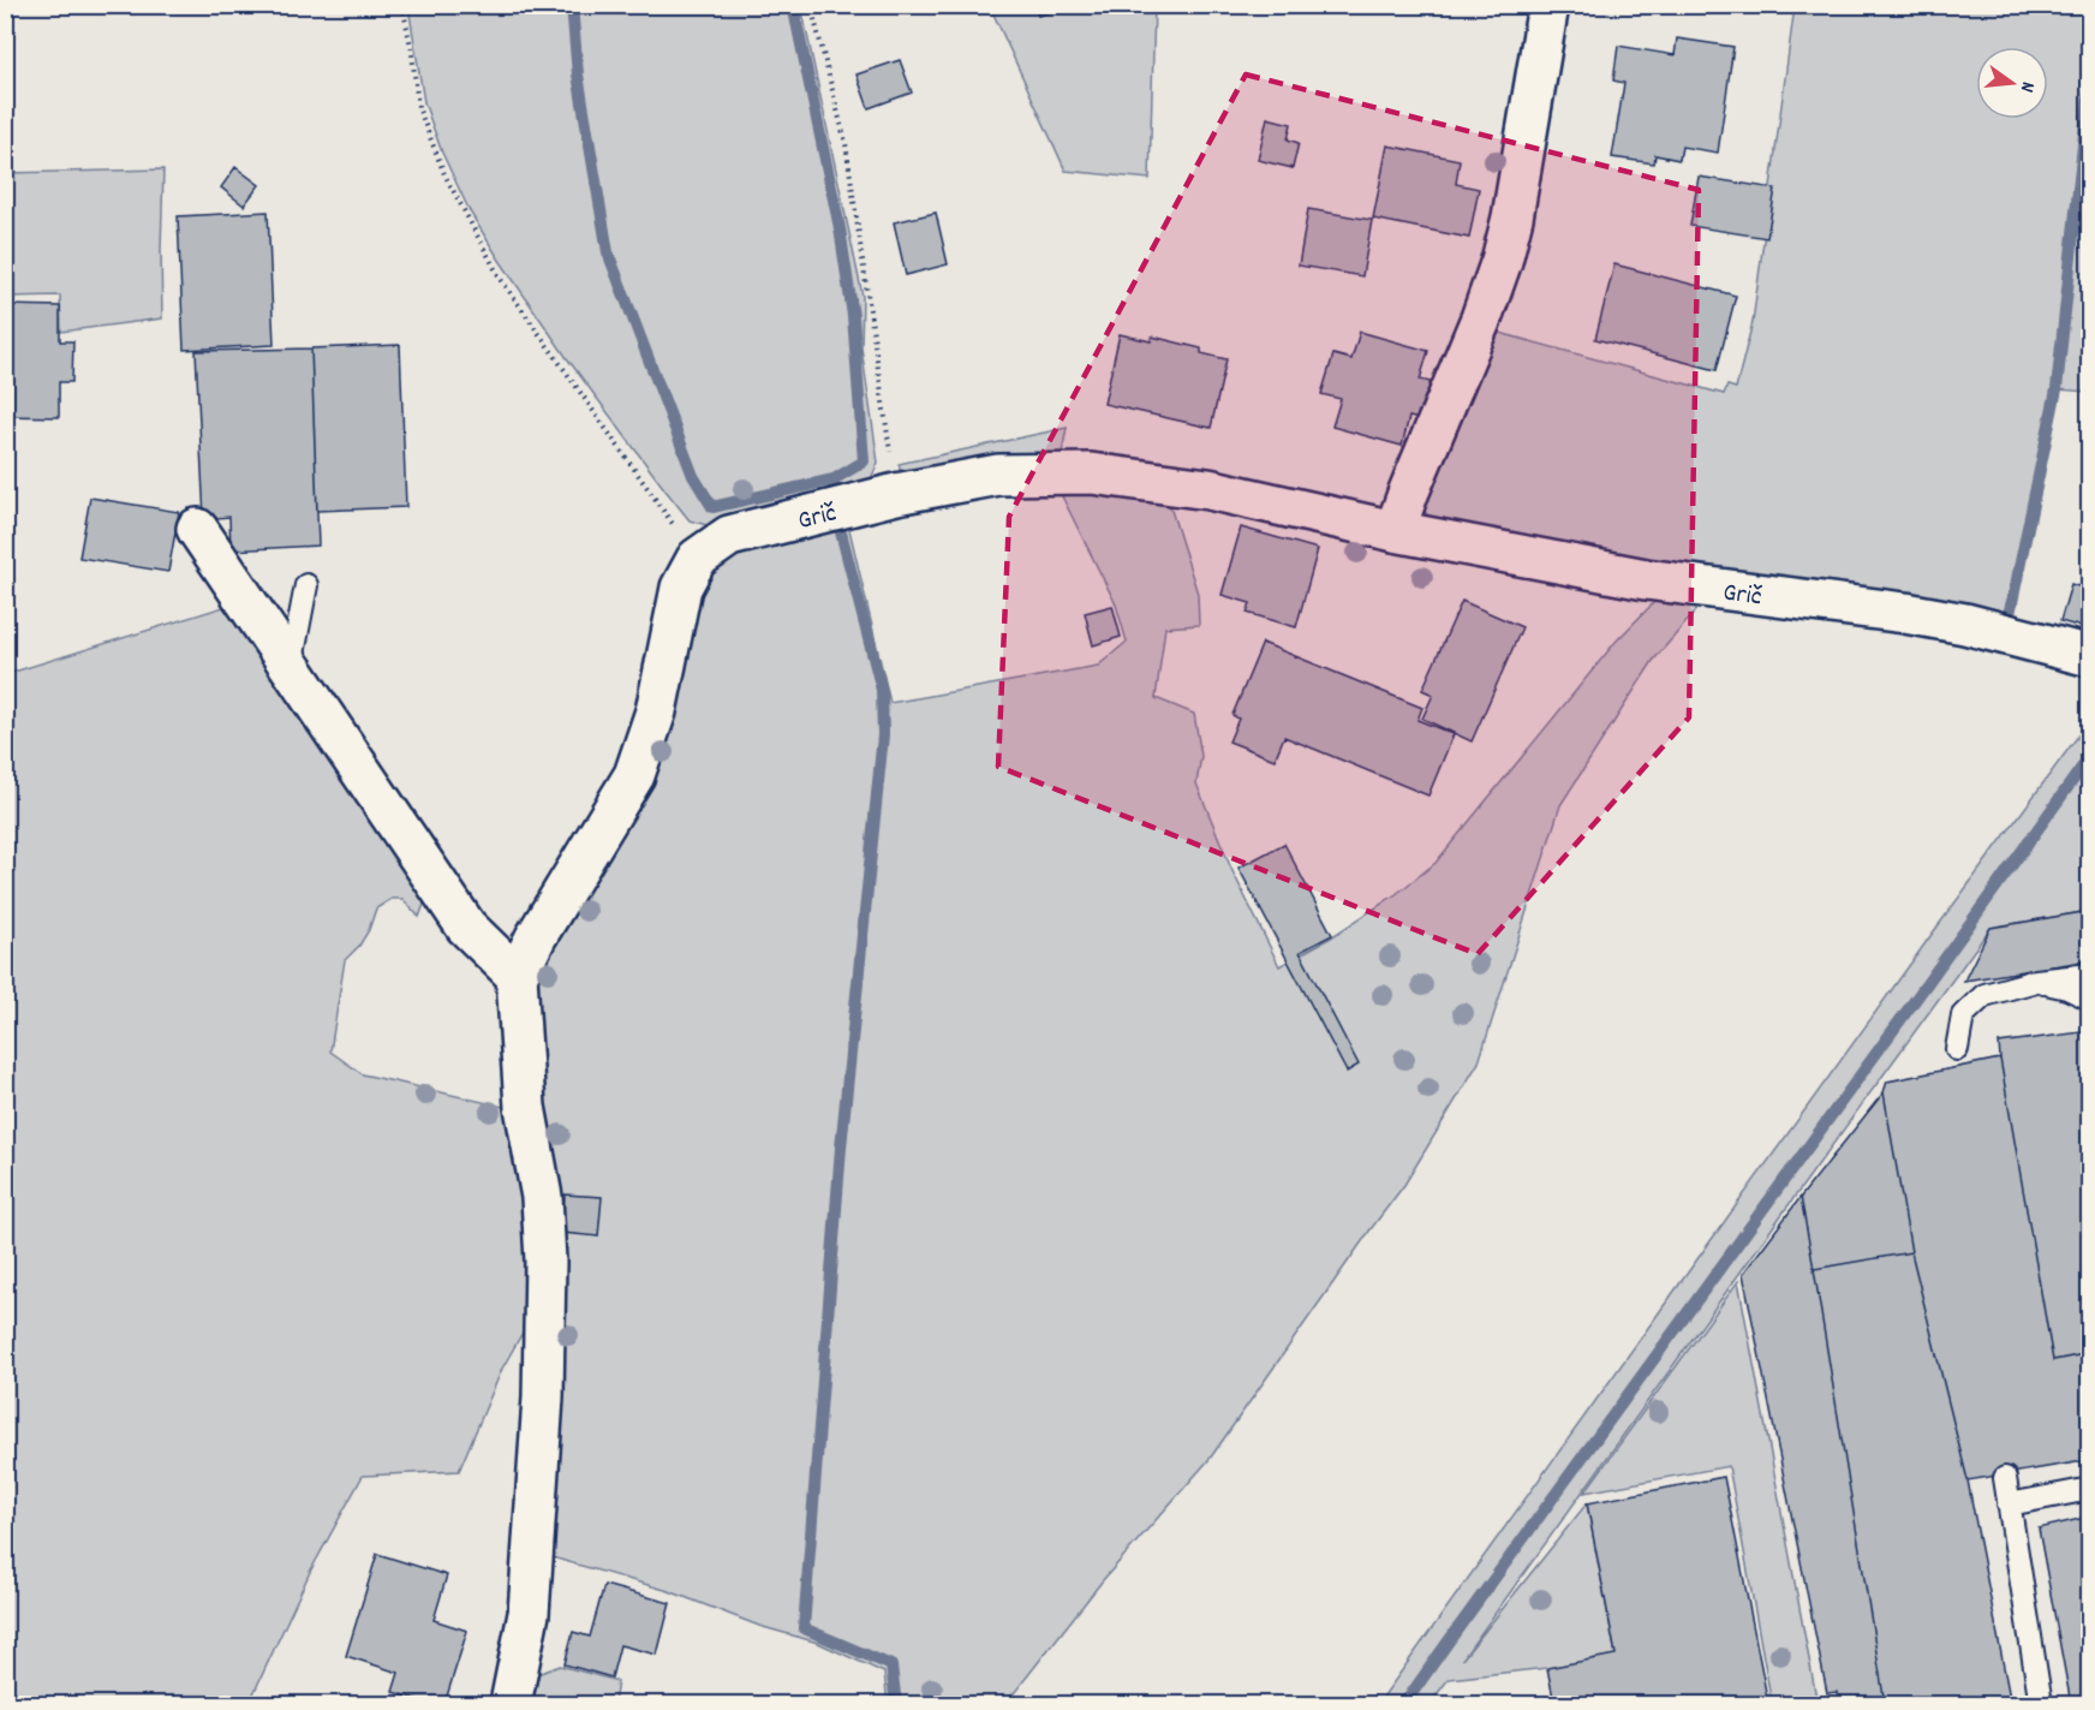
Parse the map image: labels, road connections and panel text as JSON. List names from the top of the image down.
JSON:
{
  "streets": {
    "street": ["Grič"]
  },
  "north": "right"
}
